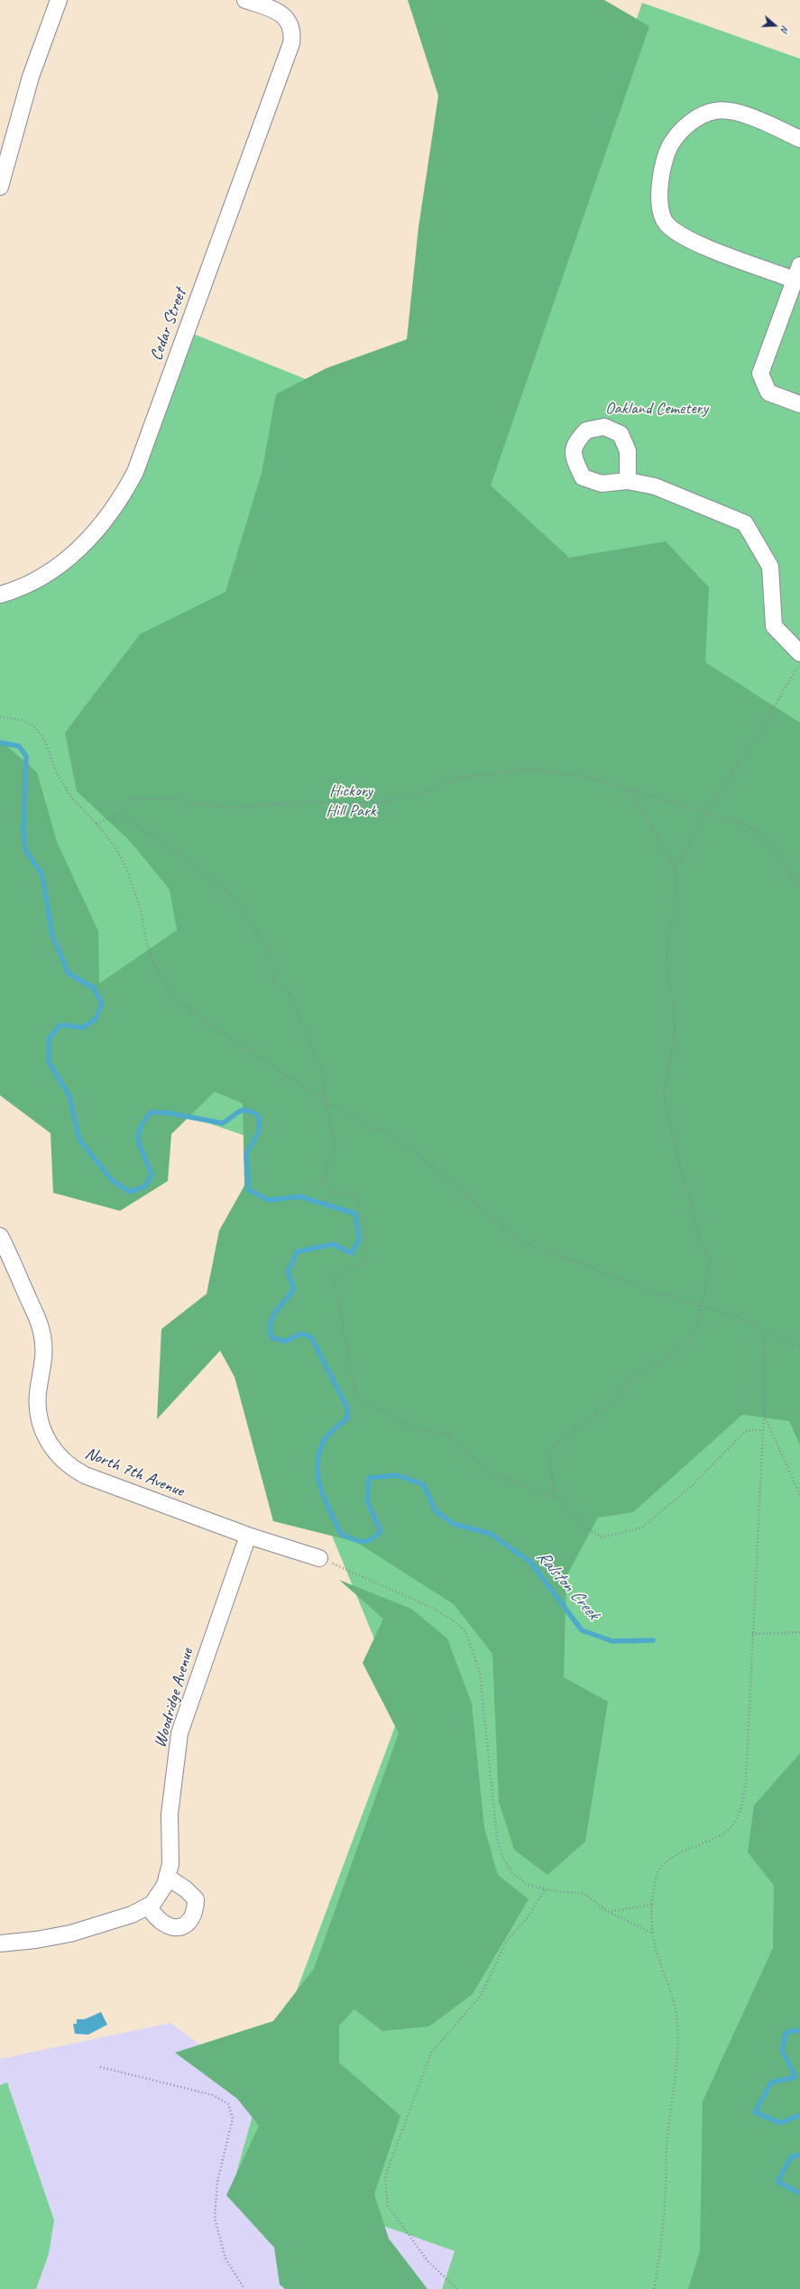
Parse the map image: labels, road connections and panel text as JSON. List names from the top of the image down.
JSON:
{
  "streets": {
    "street": ["Cedar Street", "North 7th Avenue", "Woodridge Avenue"]
  },
  "crossings": [
    ["North 7th Avenue", "Woodridge Avenue"]
  ],
  "water": ["Ralston Creek"],
  "parks": ["Oakland Cemetery", "Hickory Hill Park"],
  "north": "right"
}
